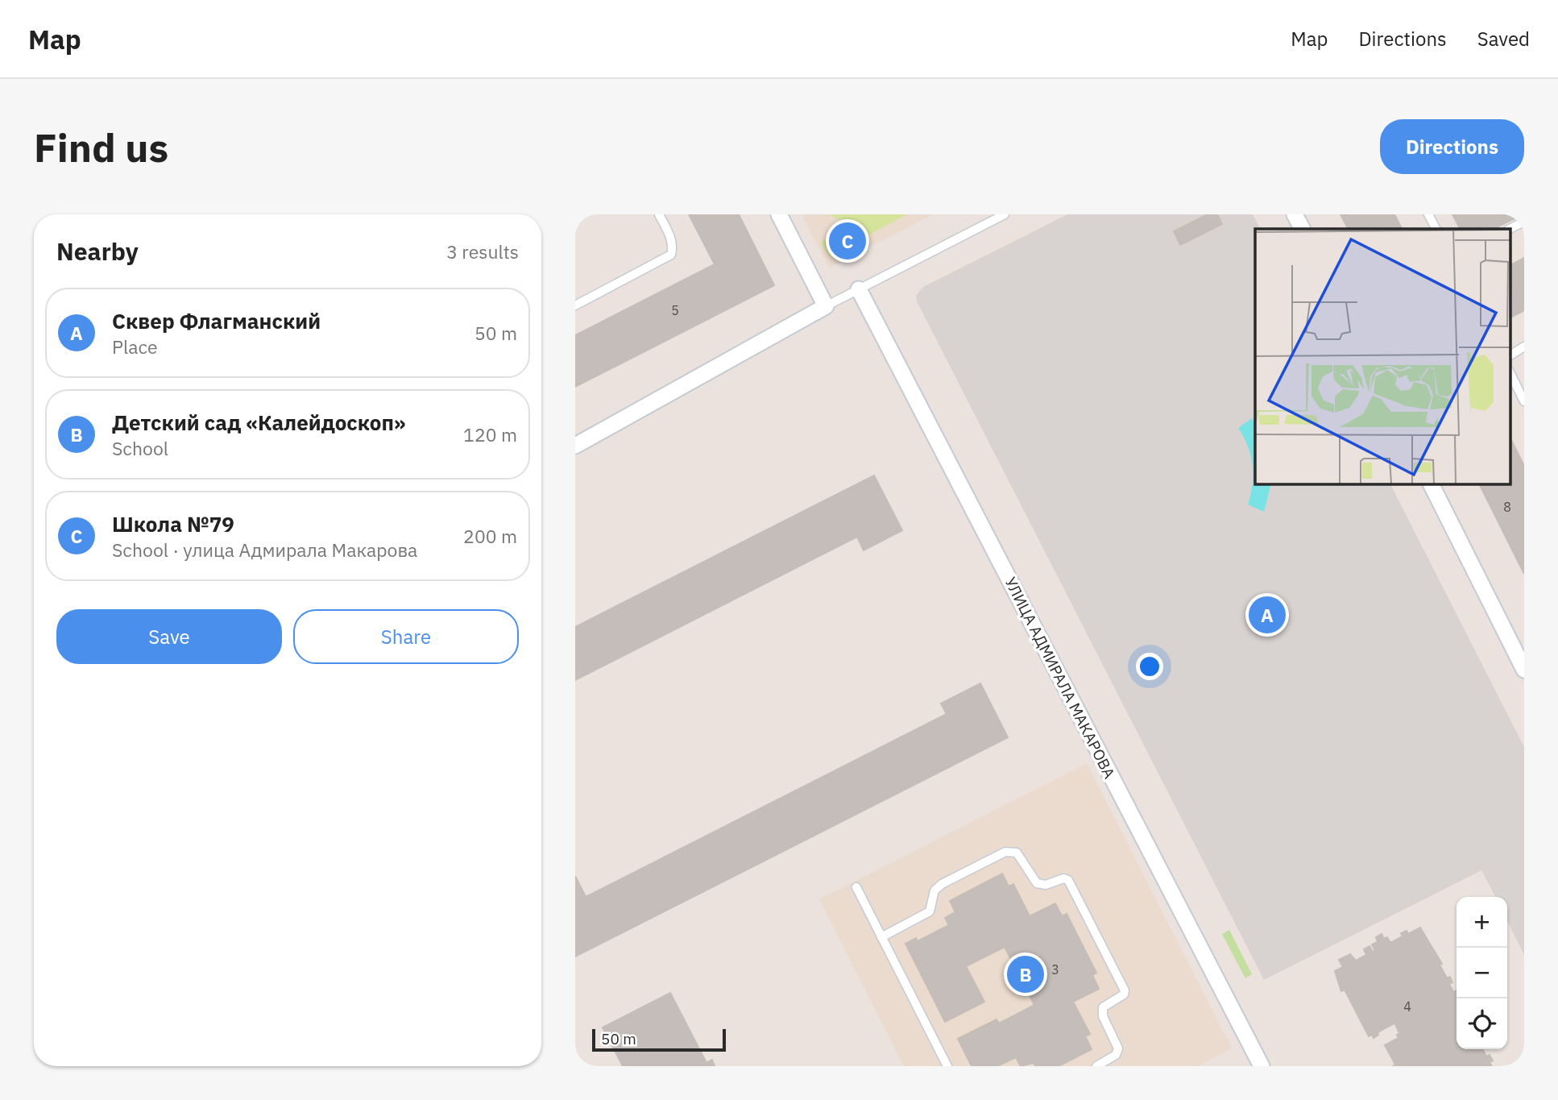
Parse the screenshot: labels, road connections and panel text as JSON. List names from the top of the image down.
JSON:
{
  "streets": {
    "street": ["УЛИЦА АДМИРАЛА МАКАРОВА"]
  },
  "house_numbers": [
    "5",
    "8",
    "3",
    "4"
  ],
  "scale_bar": "50 m",
  "page": {
    "header": "Map",
    "nav": ["Map", "Directions", "Saved"],
    "buttons": [
      "Directions",
      ["Save", "Share"]
    ],
    "title": "Find us",
    "heading": ["Nearby", "3 results"],
    "pins": ["C", "A", "B"],
    "list": [
      {
        "mark": "A",
        "name": "Сквер Флагманский",
        "note": "Place",
        "value": "50 m"
      },
      {
        "mark": "B",
        "name": "Детский сад «Калейдоскоп»",
        "note": "School",
        "value": "120 m"
      },
      {
        "mark": "C",
        "name": "Школа №79",
        "note": "School · улица Адмирала Макарова",
        "value": "200 m"
      }
    ],
    "map_buttons": ["+", "−"],
    "scale": "50 m"
  }
}
